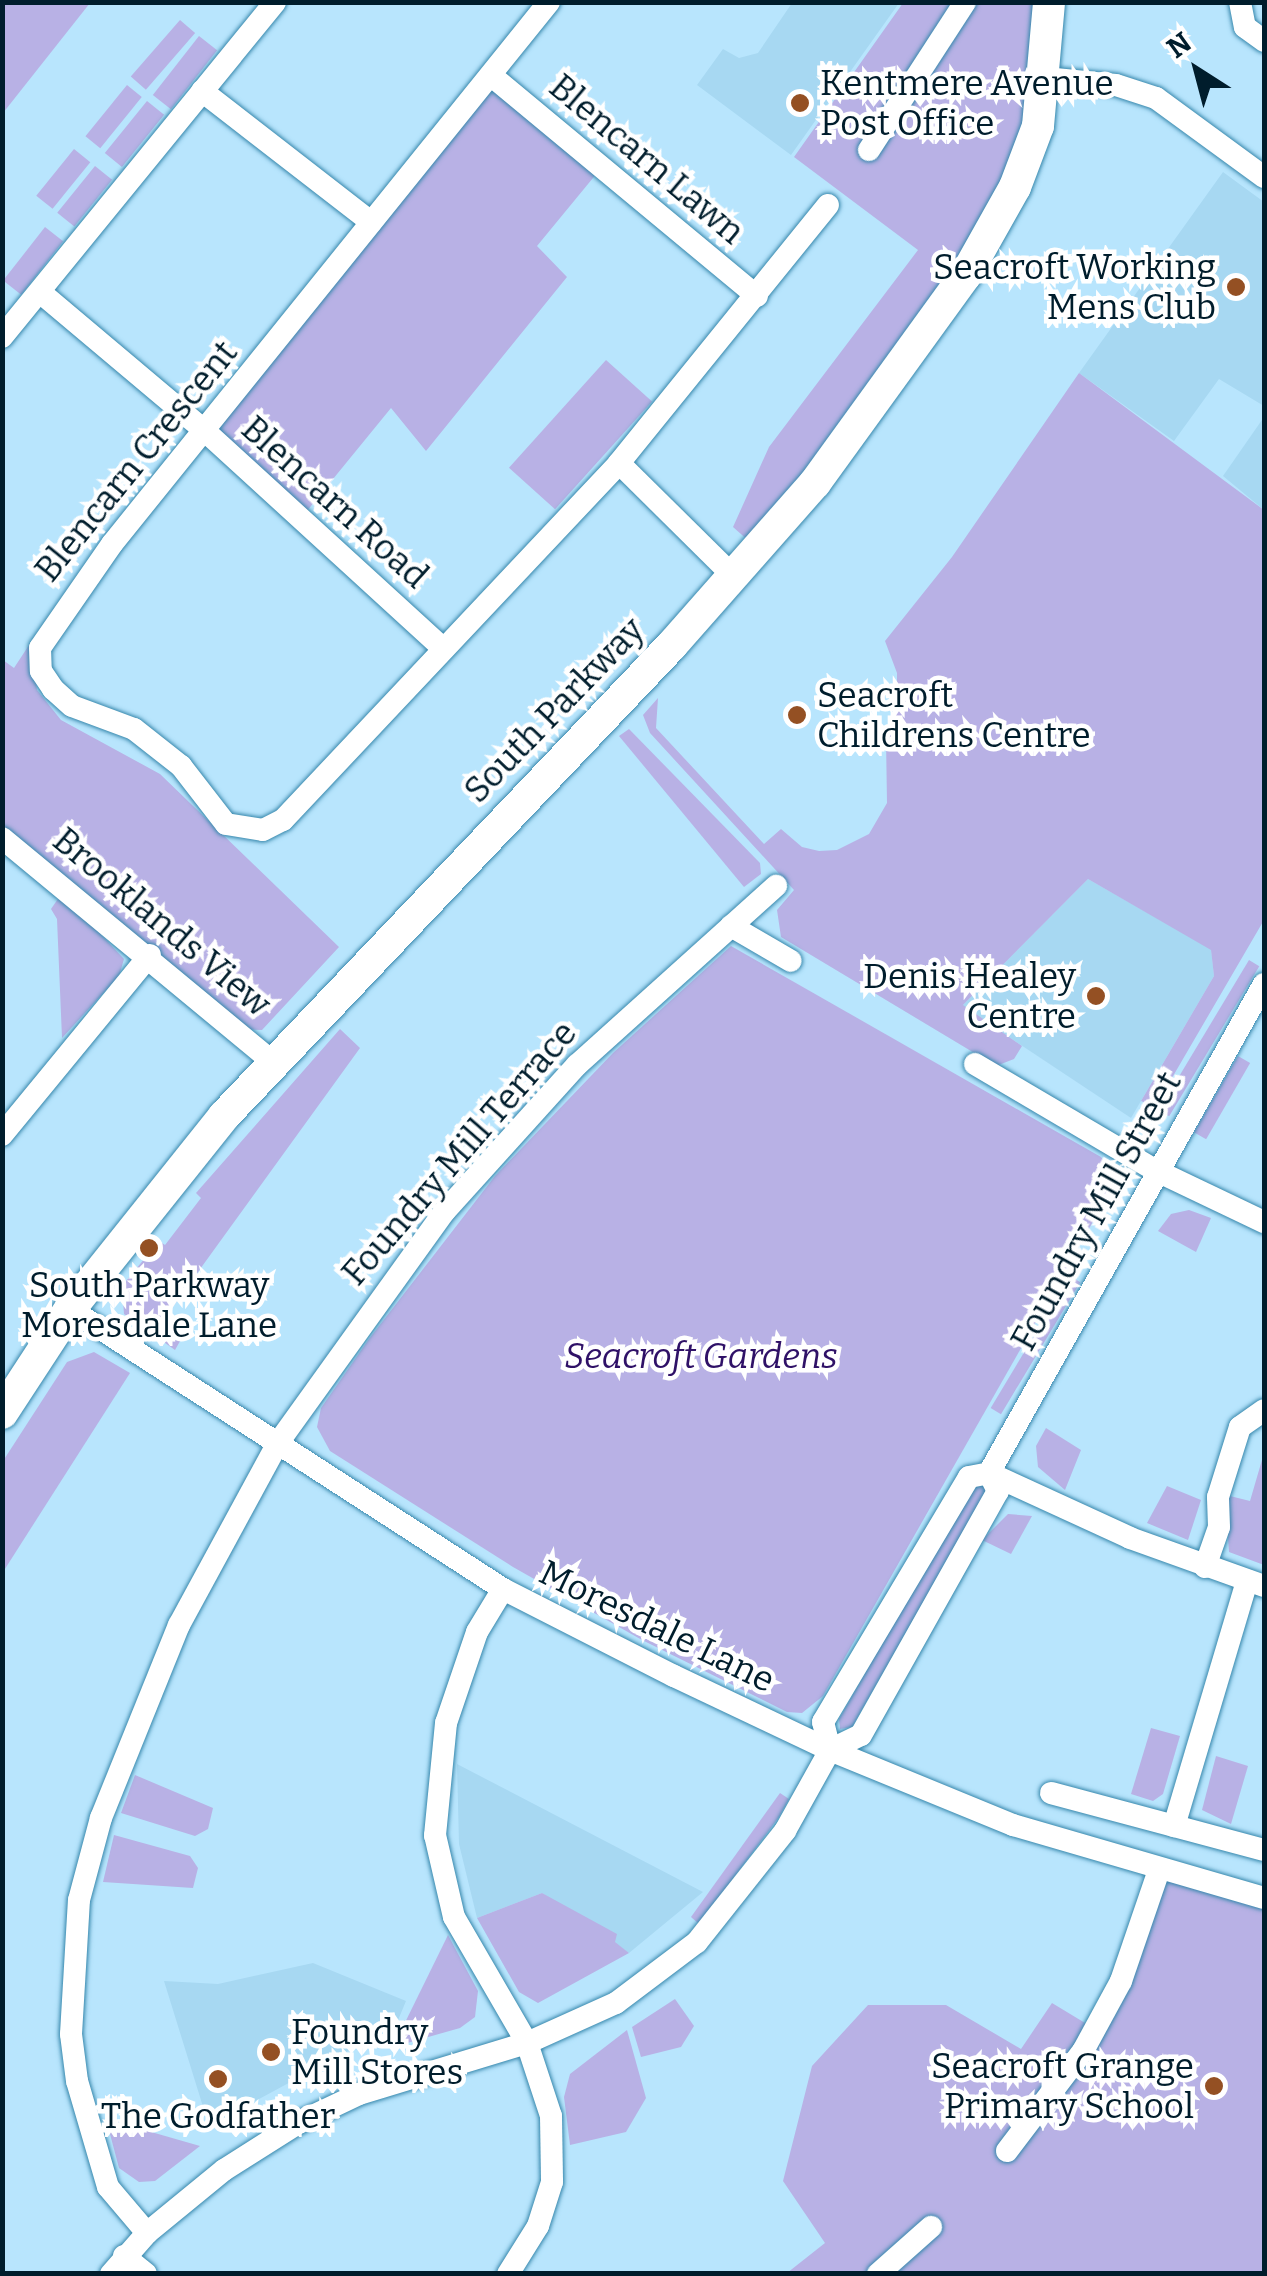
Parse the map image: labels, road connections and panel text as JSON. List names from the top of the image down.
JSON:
{
  "streets": {
    "street": [
      "Blencarn Lawn",
      "Blencarn Crescent",
      "Blencarn Road",
      "South Parkway",
      "Brooklands View",
      "Foundry Mill Terrace",
      "Foundry Mill Street",
      "Moresdale Lane"
    ]
  },
  "crossings": [
    ["Blencarn Lawn", "Blencarn Crescent"],
    ["Blencarn Crescent", "Blencarn Road"],
    ["South Parkway", "Brooklands View"],
    ["South Parkway", "Moresdale Lane"],
    ["Foundry Mill Terrace", "Foundry Mill Street"],
    ["Foundry Mill Terrace", "Moresdale Lane"],
    ["Foundry Mill Street", "Moresdale Lane"]
  ],
  "parks": ["Seacroft Gardens"],
  "places": [
    "Kentmere Avenue Post Office",
    "Seacroft Working Mens Club",
    "Seacroft Childrens Centre",
    "Denis Healey Centre",
    "South Parkway Moresdale Lane",
    "Foundry Mill Stores",
    "The Godfather",
    "Seacroft Grange Primary School"
  ],
  "north": "top left"
}
